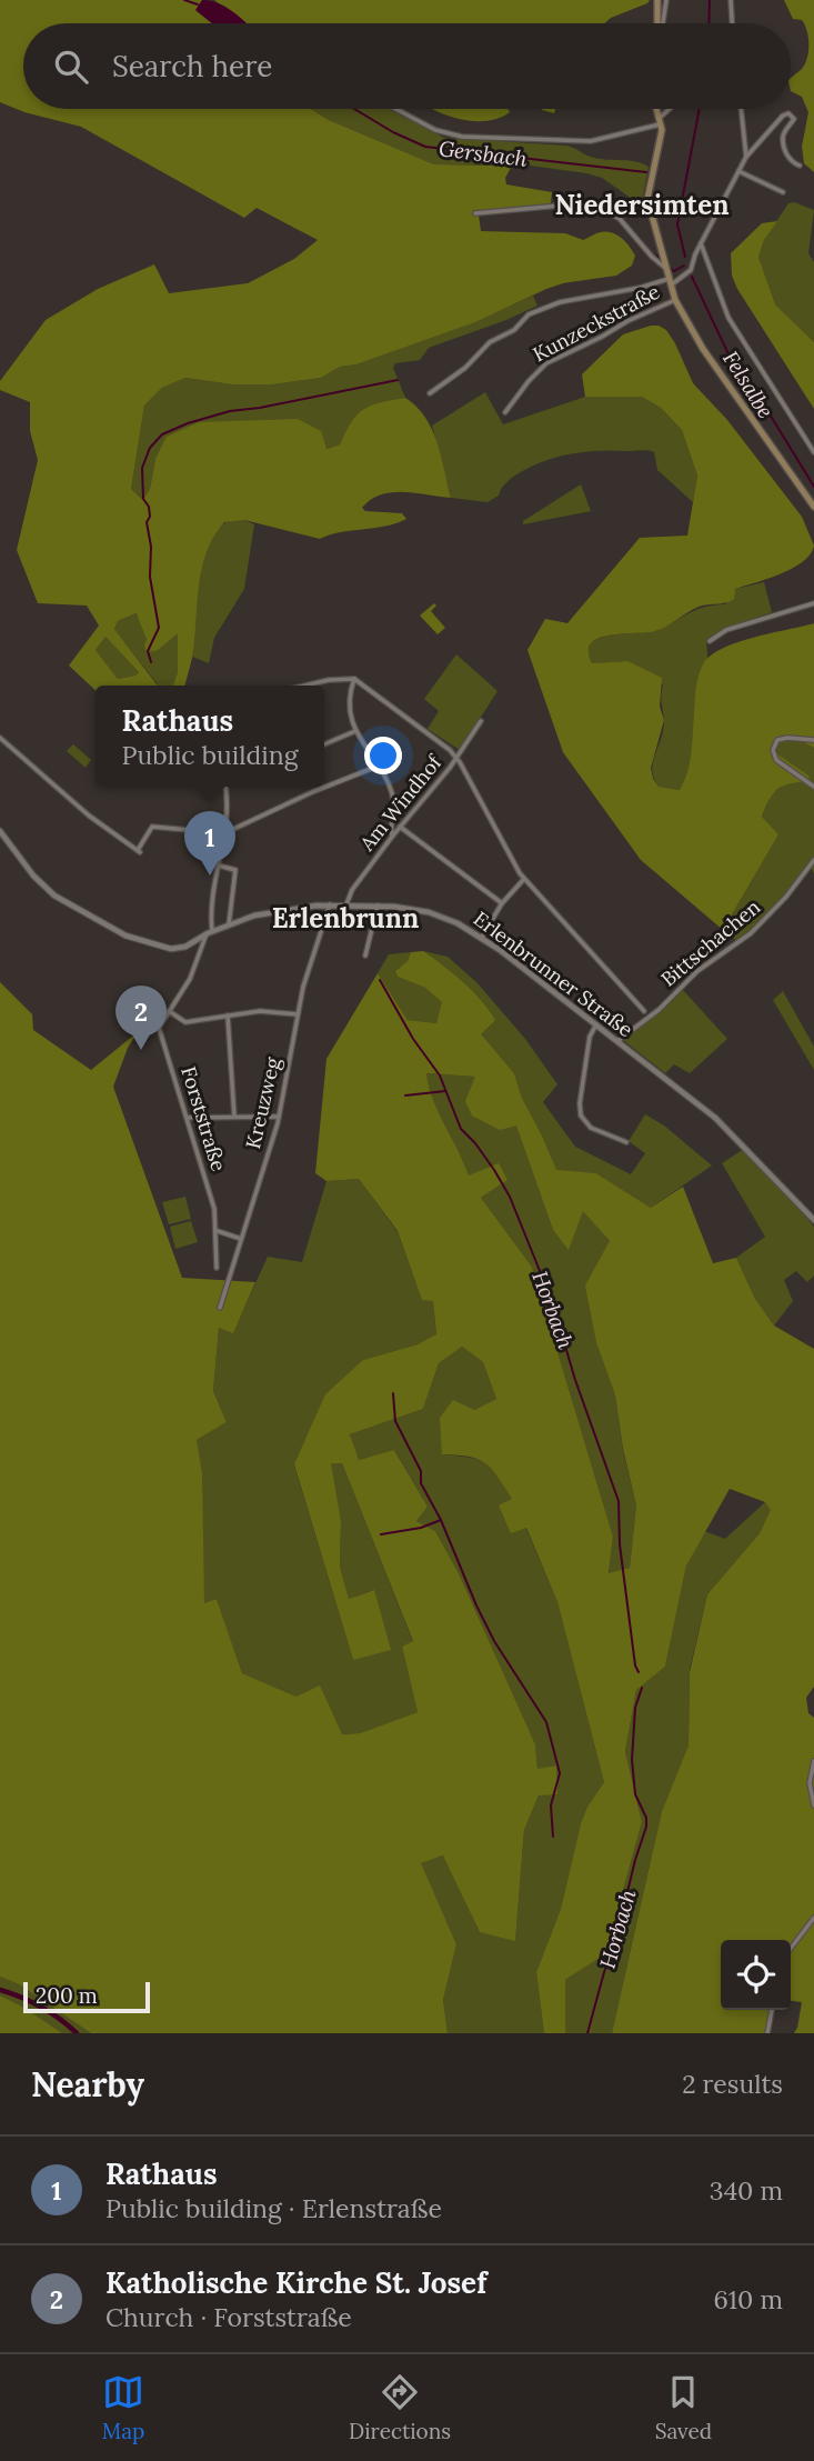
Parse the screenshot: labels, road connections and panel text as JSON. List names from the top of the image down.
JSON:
{
  "streets": {
    "street": [
      "Kunzeckstraße",
      "Am Windhof",
      "Bittschachen",
      "Erlenbrunner Straße",
      "Kreuzweg",
      "Forststraße"
    ]
  },
  "crossings": [
    ["Am Windhof", "Erlenbrunner Straße"],
    ["Bittschachen", "Erlenbrunner Straße"],
    ["Erlenbrunner Straße", "Kreuzweg"],
    ["Erlenbrunner Straße", "Forststraße"]
  ],
  "districts": ["Niedersimten", "Erlenbrunn"],
  "water": ["Gersbach", "Felsalbe", "Horbach"],
  "scale_bar": "200 m",
  "page": {
    "search": "Search here",
    "popup": ["Rathaus", "Public building"],
    "pins": ["1", "2"],
    "scale": "200 m",
    "heading": ["Nearby", "2 results"],
    "list": [
      {
        "mark": "1",
        "name": "Rathaus",
        "note": "Public building · Erlenstraße",
        "value": "340 m"
      },
      {
        "mark": "2",
        "name": "Katholische Kirche St. Josef",
        "note": "Church · Forststraße",
        "value": "610 m"
      }
    ],
    "nav": ["Map", "Directions", "Saved"]
  }
}
